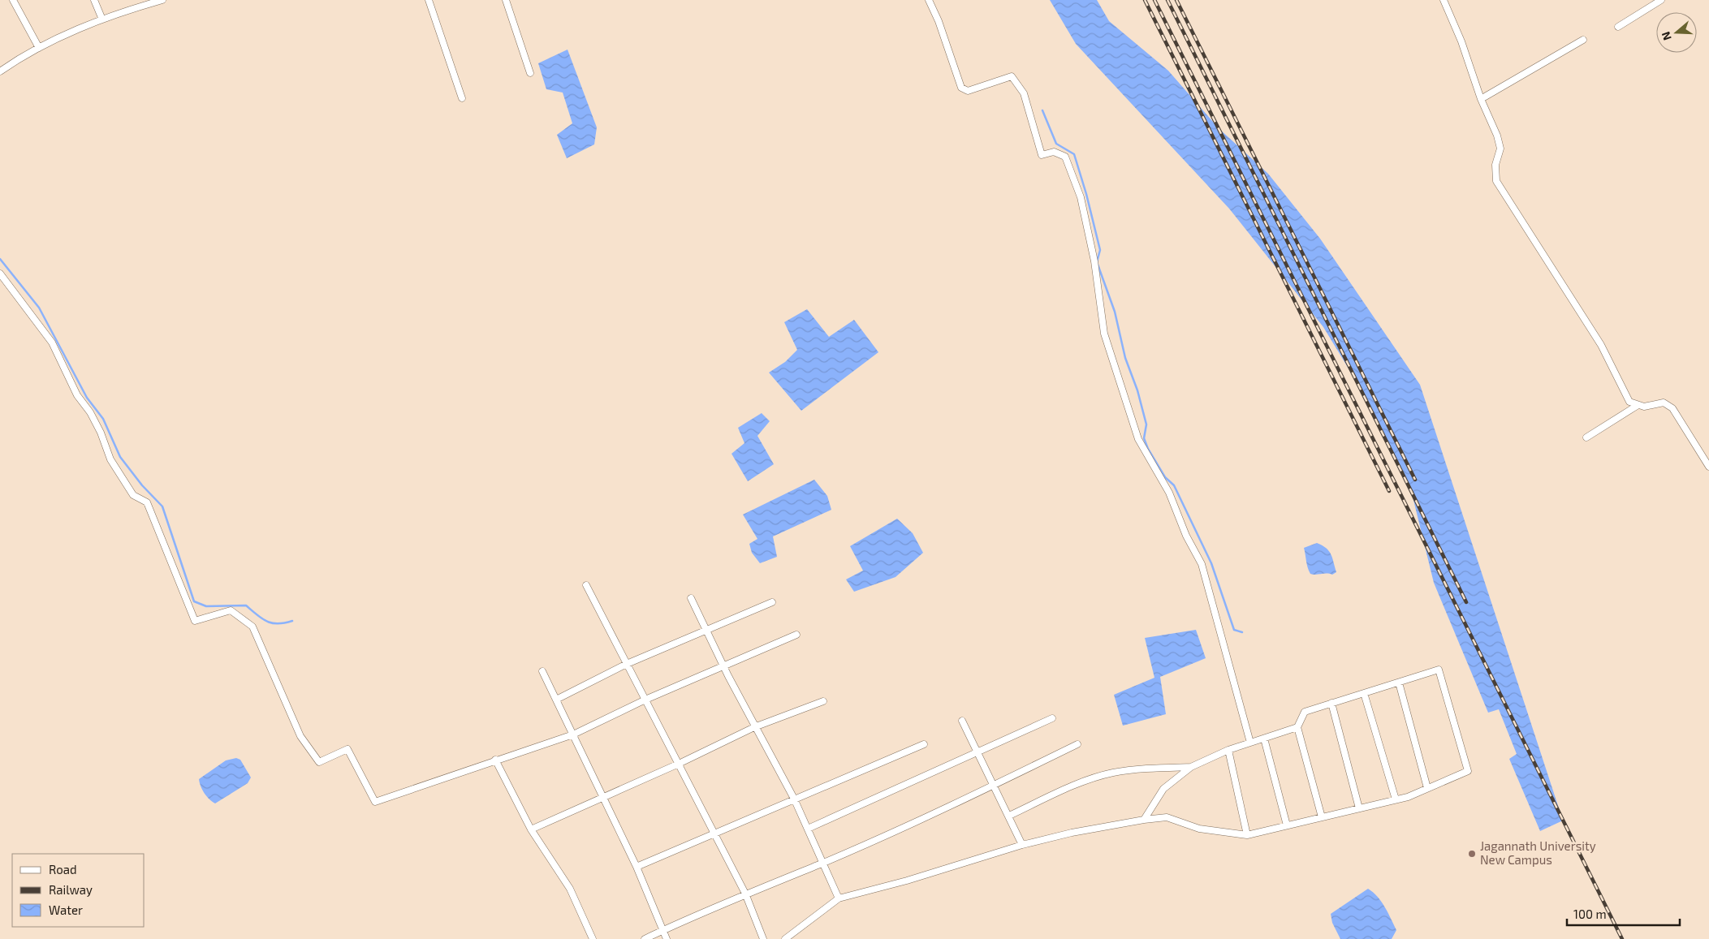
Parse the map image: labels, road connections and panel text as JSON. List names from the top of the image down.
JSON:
{
  "places": ["Jagannath University New Campus"],
  "legend": ["Road", "Railway", "Water"],
  "scale_bar": "100 m",
  "north": "left"
}
